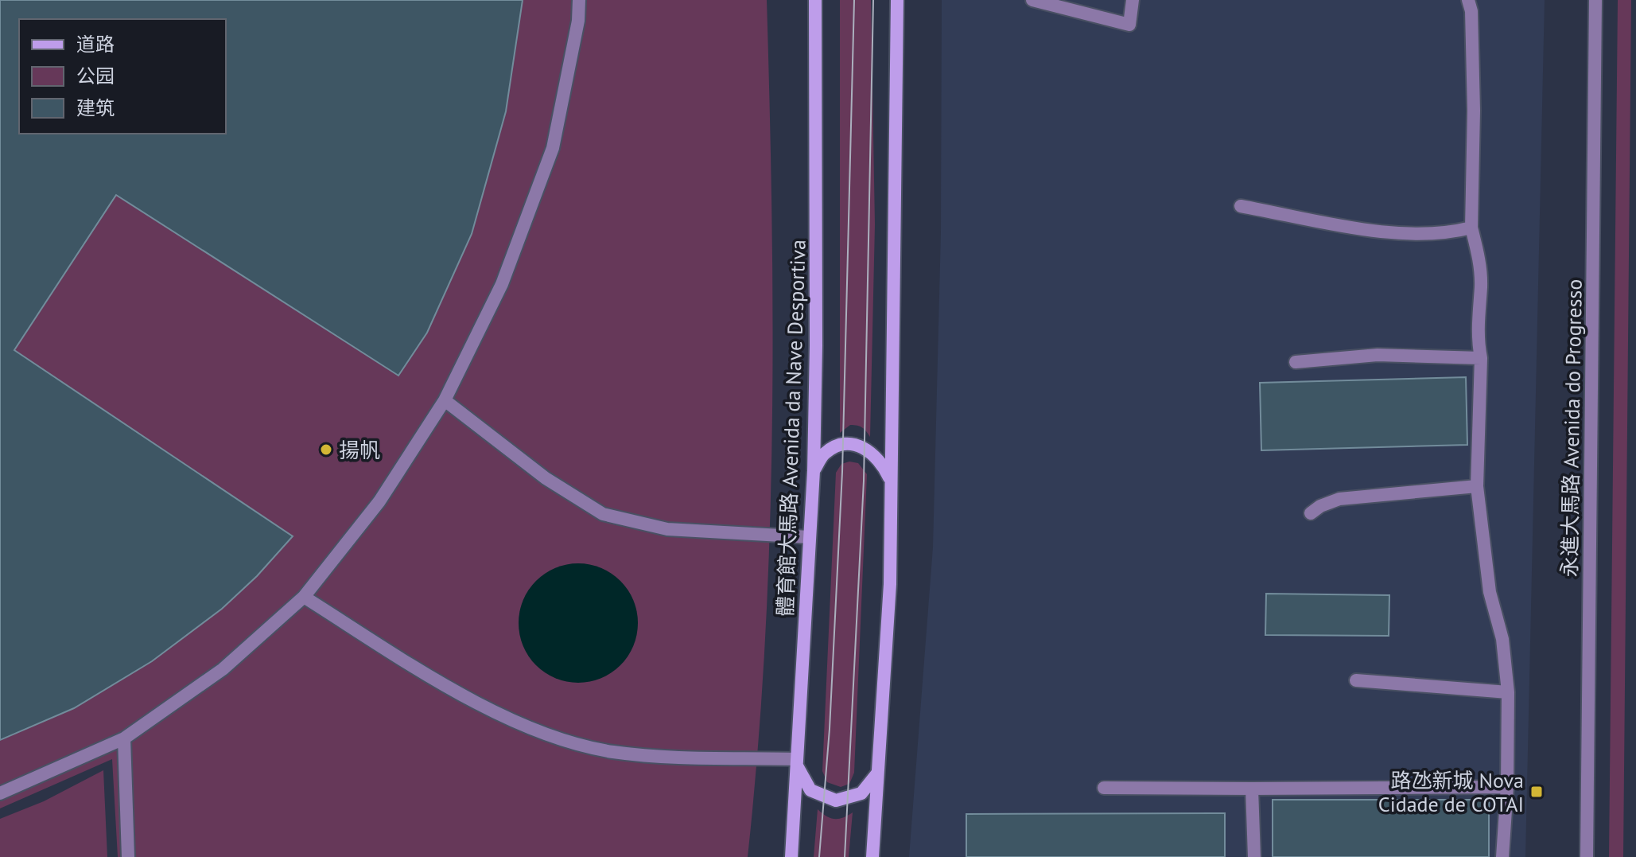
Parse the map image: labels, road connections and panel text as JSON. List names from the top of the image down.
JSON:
{
  "streets": {
    "main road": ["體育館大馬路 Avenida da Nave Desportiva"],
    "street": ["永進大馬路 Avenida do Progresso"]
  },
  "places": {
    "other": ["揚帆"],
    "transit": ["路氹新城 Nova Cidade de COTAI"]
  },
  "legend": ["道路", "公园", "建筑"]
}
